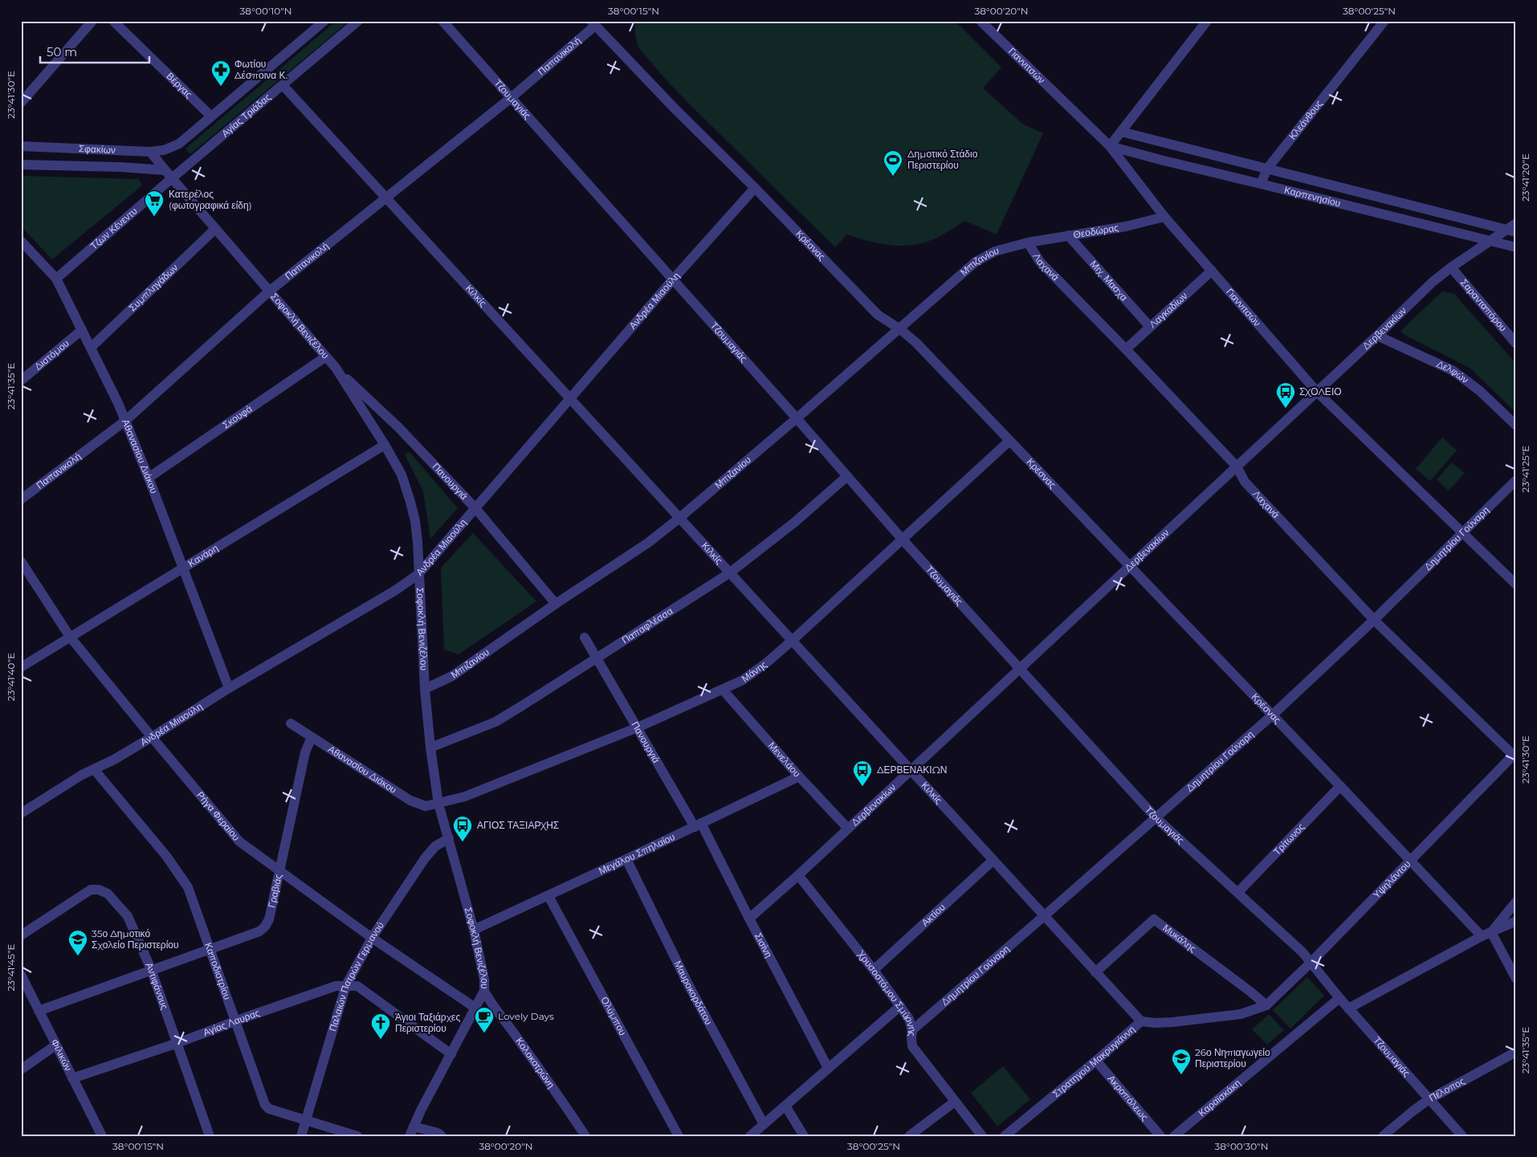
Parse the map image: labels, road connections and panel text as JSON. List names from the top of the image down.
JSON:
{
  "streets": {
    "street": [
      "Παπανικολή",
      "Γιαννιτσών",
      "Βέργας",
      "Τζουμαγιάς",
      "Αγίας Τριάδας",
      "Κλεάνθους",
      "Σφακίων",
      "Καρπενησίου",
      "Τζων Κένεντυ",
      "Θεοδώρας",
      "Κρέσνας",
      "Μπιζανίου",
      "Λαχανά",
      "Μιχ. Μασχα",
      "Συμπληγάδων",
      "Κιλκίς",
      "Ανδρέα Μιαούλη",
      "Σαρανταπόρου",
      "Λαγκαδίων",
      "Σοφοκλή Βενιζέλου",
      "Δερβενακίων",
      "Διστόμου",
      "Δελφών",
      "Σκουφά",
      "Αθανασίου Διάκου",
      "Πανουργιά",
      "Δημητρίου Γούναρη",
      "Κανάρη",
      "Παπαφλέσσα",
      "Μάνης",
      "Μενελάου",
      "Ρήγα Φεραίου",
      "Τρίτωνος",
      "Μεγάλου Σπηλαίου",
      "Υψηλάντου",
      "Γραβιάς",
      "Ακτίου",
      "Μυκάλης",
      "Σισίνη",
      "Καποδιστρίου",
      "Παλαιών Πατρών Γερμανού",
      "Αντιφάνους",
      "Μαυροκορδάτου",
      "Χρυσοστόμου Σμύρνης",
      "Ολύμπου",
      "Αγίας Λαυρας",
      "Φιλικών",
      "Στρατηγού Μακρυγιάννη",
      "Κολοκοτρώνη",
      "Πέλοπος",
      "Καραϊσκάκη",
      "Ακροπόλεως"
    ]
  },
  "crossings": [
    ["Παπανικολή", "Τζουμαγιάς"],
    ["Παπανικολή", "Κρέσνας"],
    ["Παπανικολή", "Κιλκίς"],
    ["Παπανικολή", "Σοφοκλή Βενιζέλου"],
    ["Παπανικολή", "Αθανασίου Διάκου"],
    ["Γιαννιτσών", "Καρπενησίου"],
    ["Γιαννιτσών", "Θεοδώρας"],
    ["Γιαννιτσών", "Λαγκαδίων"],
    ["Γιαννιτσών", "Δερβενακίων"],
    ["Γιαννιτσών", "Δημητρίου Γούναρη"],
    ["Τζουμαγιάς", "Μπιζανίου"],
    ["Τζουμαγιάς", "Ανδρέα Μιαούλη"],
    ["Τζουμαγιάς", "Δερβενακίων"],
    ["Τζουμαγιάς", "Δημητρίου Γούναρη"],
    ["Τζουμαγιάς", "Παπαφλέσσα"],
    ["Τζουμαγιάς", "Μάνης"],
    ["Τζουμαγιάς", "Τρίτωνος"],
    ["Τζουμαγιάς", "Υψηλάντου"],
    ["Τζουμαγιάς", "Πέλοπος"],
    ["Τζουμαγιάς", "Καραϊσκάκη"],
    ["Αγίας Τριάδας", "Τζων Κένεντυ"],
    ["Αγίας Τριάδας", "Κιλκίς"],
    ["Αγίας Τριάδας", "Σοφοκλή Βενιζέλου"],
    ["Κλεάνθους", "Καρπενησίου"],
    ["Καρπενησίου", "Δερβενακίων"],
    ["Τζων Κένεντυ", "Σοφοκλή Βενιζέλου"],
    ["Τζων Κένεντυ", "Αθανασίου Διάκου"],
    ["Θεοδώρας", "Μπιζανίου"],
    ["Θεοδώρας", "Λαχανά"],
    ["Θεοδώρας", "Μιχ. Μασχα"],
    ["Κρέσνας", "Μπιζανίου"],
    ["Κρέσνας", "Ανδρέα Μιαούλη"],
    ["Κρέσνας", "Δερβενακίων"],
    ["Κρέσνας", "Δημητρίου Γούναρη"],
    ["Κρέσνας", "Μάνης"],
    ["Κρέσνας", "Τρίτωνος"],
    ["Κρέσνας", "Υψηλάντου"],
    ["Μπιζανίου", "Λαχανά"],
    ["Μπιζανίου", "Κιλκίς"],
    ["Μπιζανίου", "Σοφοκλή Βενιζέλου"],
    ["Μπιζανίου", "Πανουργιά"],
    ["Λαχανά", "Λαγκαδίων"],
    ["Λαχανά", "Δερβενακίων"],
    ["Λαχανά", "Δημητρίου Γούναρη"],
    ["Λαχανά", "Υψηλάντου"],
    ["Μιχ. Μασχα", "Λαγκαδίων"],
    ["Συμπληγάδων", "Σοφοκλή Βενιζέλου"],
    ["Συμπληγάδων", "Αθανασίου Διάκου"],
    ["Κιλκίς", "Ανδρέα Μιαούλη"],
    ["Κιλκίς", "Δερβενακίων"],
    ["Κιλκίς", "Δημητρίου Γούναρη"],
    ["Κιλκίς", "Παπαφλέσσα"],
    ["Κιλκίς", "Μάνης"],
    ["Κιλκίς", "Ακτίου"],
    ["Κιλκίς", "Μυκάλης"],
    ["Κιλκίς", "Στρατηγού Μακρυγιάννη"],
    ["Ανδρέα Μιαούλη", "Σοφοκλή Βενιζέλου"],
    ["Ανδρέα Μιαούλη", "Αθανασίου Διάκου"],
    ["Ανδρέα Μιαούλη", "Πανουργιά"],
    ["Ανδρέα Μιαούλη", "Ρήγα Φεραίου"],
    ["Ανδρέα Μιαούλη", "Καποδιστρίου"],
    ["Σαρανταπόρου", "Δερβενακίων"],
    ["Σοφοκλή Βενιζέλου", "Σκουφά"],
    ["Σοφοκλή Βενιζέλου", "Αθανασίου Διάκου"],
    ["Σοφοκλή Βενιζέλου", "Πανουργιά"],
    ["Σοφοκλή Βενιζέλου", "Κανάρη"],
    ["Σοφοκλή Βενιζέλου", "Παπαφλέσσα"],
    ["Σοφοκλή Βενιζέλου", "Μάνης"],
    ["Σοφοκλή Βενιζέλου", "Ρήγα Φεραίου"],
    ["Σοφοκλή Βενιζέλου", "Μεγάλου Σπηλαίου"],
    ["Σοφοκλή Βενιζέλου", "Παλαιών Πατρών Γερμανού"],
    ["Σοφοκλή Βενιζέλου", "Κολοκοτρώνη"],
    ["Δερβενακίων", "Δελφών"],
    ["Δερβενακίων", "Μενελάου"],
    ["Δερβενακίων", "Σισίνη"],
    ["Δερβενακίων", "Χρυσοστόμου Σμύρνης"],
    ["Διστόμου", "Αθανασίου Διάκου"],
    ["Σκουφά", "Αθανασίου Διάκου"],
    ["Αθανασίου Διάκου", "Κανάρη"],
    ["Αθανασίου Διάκου", "Μάνης"],
    ["Αθανασίου Διάκου", "Γραβιάς"],
    ["Πανουργιά", "Παπαφλέσσα"],
    ["Πανουργιά", "Μάνης"],
    ["Πανουργιά", "Μεγάλου Σπηλαίου"],
    ["Πανουργιά", "Σισίνη"],
    ["Δημητρίου Γούναρη", "Χρυσοστόμου Σμύρνης"],
    ["Κανάρη", "Ρήγα Φεραίου"],
    ["Μάνης", "Μενελάου"],
    ["Μενελάου", "Μεγάλου Σπηλαίου"],
    ["Ρήγα Φεραίου", "Γραβιάς"],
    ["Ρήγα Φεραίου", "Παλαιών Πατρών Γερμανού"],
    ["Μεγάλου Σπηλαίου", "Σισίνη"],
    ["Μεγάλου Σπηλαίου", "Μαυροκορδάτου"],
    ["Μεγάλου Σπηλαίου", "Ολύμπου"],
    ["Υψηλάντου", "Μυκάλης"],
    ["Υψηλάντου", "Στρατηγού Μακρυγιάννη"],
    ["Γραβιάς", "Καποδιστρίου"],
    ["Γραβιάς", "Αντιφάνους"],
    ["Γραβιάς", "Φιλικών"],
    ["Ακτίου", "Χρυσοστόμου Σμύρνης"],
    ["Μυκάλης", "Στρατηγού Μακρυγιάννη"],
    ["Καποδιστρίου", "Παλαιών Πατρών Γερμανού"],
    ["Καποδιστρίου", "Αγίας Λαυρας"],
    ["Παλαιών Πατρών Γερμανού", "Αγίας Λαυρας"],
    ["Αντιφάνους", "Αγίας Λαυρας"],
    ["Αγίας Λαυρας", "Φιλικών"],
    ["Στρατηγού Μακρυγιάννη", "Ακροπόλεως"]
  ],
  "places": {
    "pharmacy": ["Φωτίου Δέσποινα Κ."],
    "sports": ["Δημοτικό Στάδιο Περιστερίου"],
    "supermarket": ["Κατερέλος (φωτογραφικά είδη)"],
    "bus stop": ["ΣΧΟΛΕΙΟ", "ΔΕΡΒΕΝΑΚΙΩΝ", "ΑΓΙΟΣ ΤΑΞΙΑΡΧΗΣ"],
    "school or university": ["35ο Δημοτικό Σχολείο Περιστερίου", "26ο Νηπιαγωγείο Περιστερίου"],
    "cafe": ["Lovely Days"],
    "church": ["Άγιοι Ταξιάρχες Περιστερίου"]
  },
  "scale_bar": "50 m",
  "coordinates": [
    "38°00'10\"N",
    "38°00'15\"N",
    "38°00'20\"N",
    "38°00'25\"N",
    "23°41'30\"E",
    "23°41'20\"E",
    "23°41'35\"E",
    "23°41'25\"E",
    "23°41'40\"E",
    "23°41'45\"E",
    "38°00'30\"N"
  ]
}
